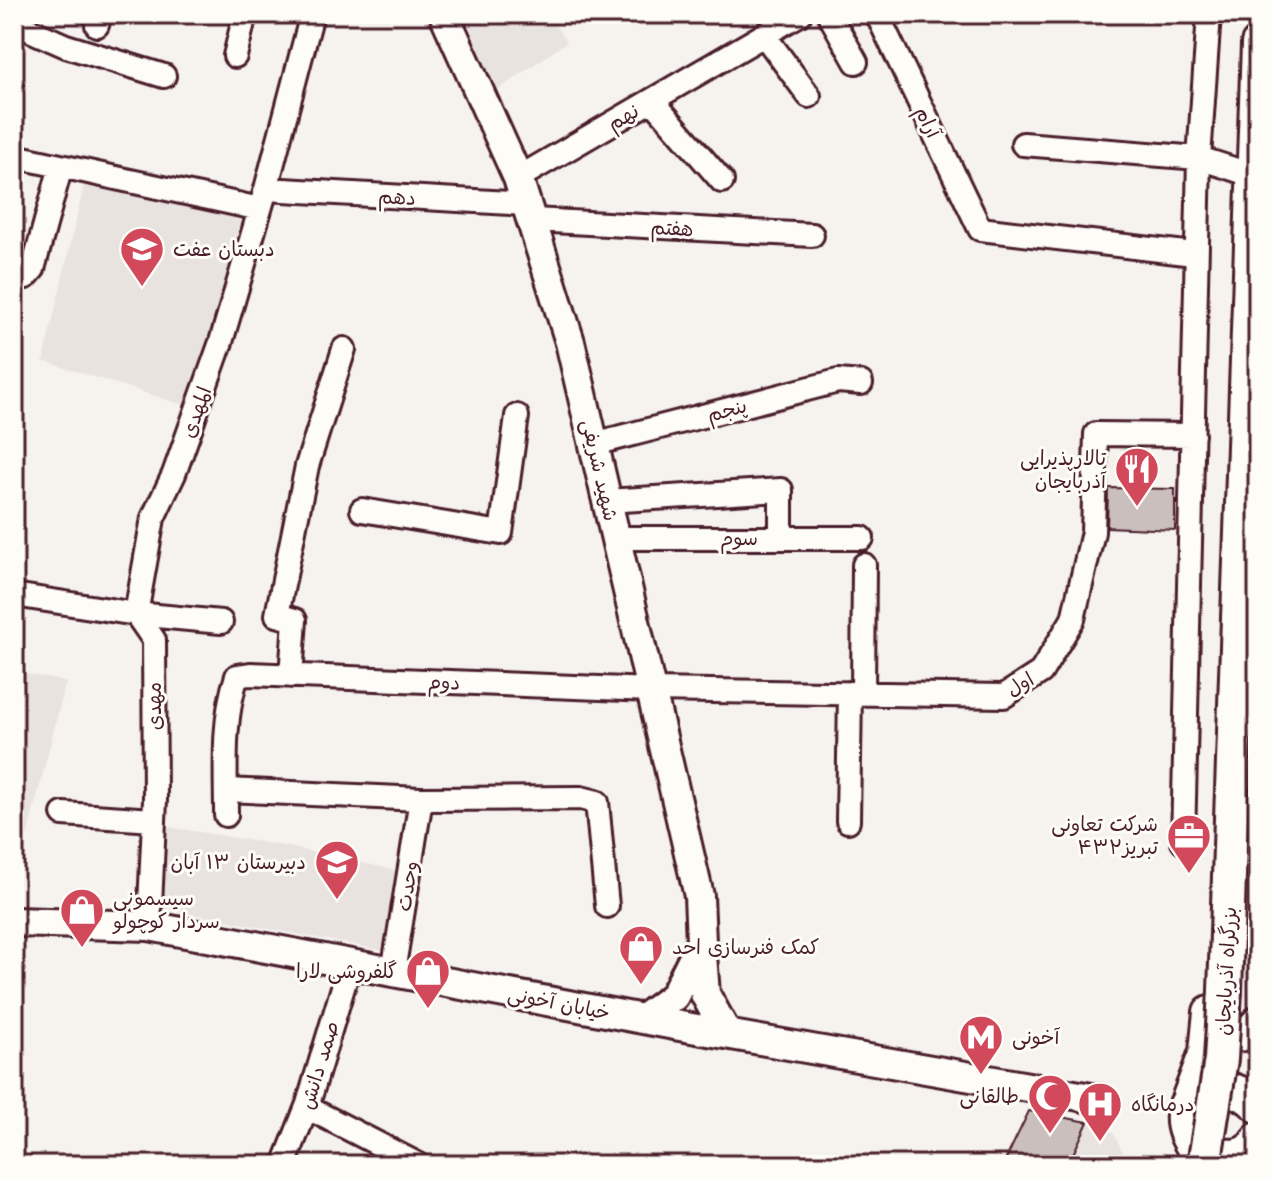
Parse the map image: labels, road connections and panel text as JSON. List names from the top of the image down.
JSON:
{
  "streets": {
    "highway": ["بزرگراه آذربایجان"],
    "main road": ["شهید شریفی", "خیابان آخونی"],
    "street": [
      "نهم",
      "آرام",
      "دهم",
      "هفتم",
      "پنجم",
      "المهدی",
      "سوم",
      "دوم",
      "اول",
      "مهدی",
      "وحدت",
      "صمد دانش"
    ]
  },
  "crossings": [
    ["نهم", "دهم"],
    ["نهم", "هفتم"],
    ["نهم", "شهید شریفی"],
    ["دهم", "هفتم"],
    ["دهم", "المهدی"],
    ["دهم", "شهید شریفی"],
    ["هفتم", "شهید شریفی"],
    ["پنجم", "شهید شریفی"],
    ["المهدی", "مهدی"],
    ["شهید شریفی", "سوم"],
    ["شهید شریفی", "دوم"],
    ["شهید شریفی", "اول"],
    ["شهید شریفی", "خیابان آخونی"],
    ["دوم", "اول"],
    ["مهدی", "خیابان آخونی"],
    ["وحدت", "خیابان آخونی"],
    ["خیابان آخونی", "صمد دانش"]
  ],
  "places": {
    "school or university": ["دبستان عفت", "دبیرستان ۱۳ آبان"],
    "restaurant": ["تالارپذیرایی آذربایجان"],
    "office": ["شرکت تعاونی ۴۳۲تبریز"],
    "shop": ["سیسمونی سردار کوچولو", "کمک فنرسازی احد", "گلفروشی لارا"],
    "metro station": ["آخونی"],
    "mosque": ["طالقانی"],
    "hospital": ["درمانگاه"]
  }
}
